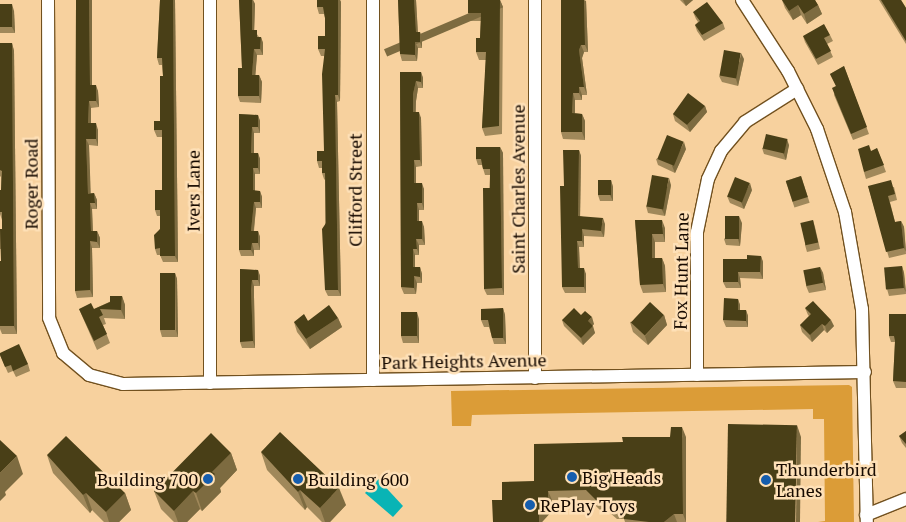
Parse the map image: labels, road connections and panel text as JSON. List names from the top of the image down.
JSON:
{
  "streets": {
    "street": [
      "Roger Road",
      "Saint Charles Avenue",
      "Clifford Street",
      "Ivers Lane",
      "Fox Hunt Lane",
      "Park Heights Avenue"
    ]
  },
  "crossings": [
    ["Roger Road", "Park Heights Avenue"],
    ["Saint Charles Avenue", "Park Heights Avenue"],
    ["Clifford Street", "Park Heights Avenue"],
    ["Ivers Lane", "Park Heights Avenue"],
    ["Fox Hunt Lane", "Park Heights Avenue"]
  ],
  "places": [
    "Big Heads",
    "Building 700",
    "Building 600",
    "Thunderbird Lanes",
    "RePlay Toys"
  ]
}
